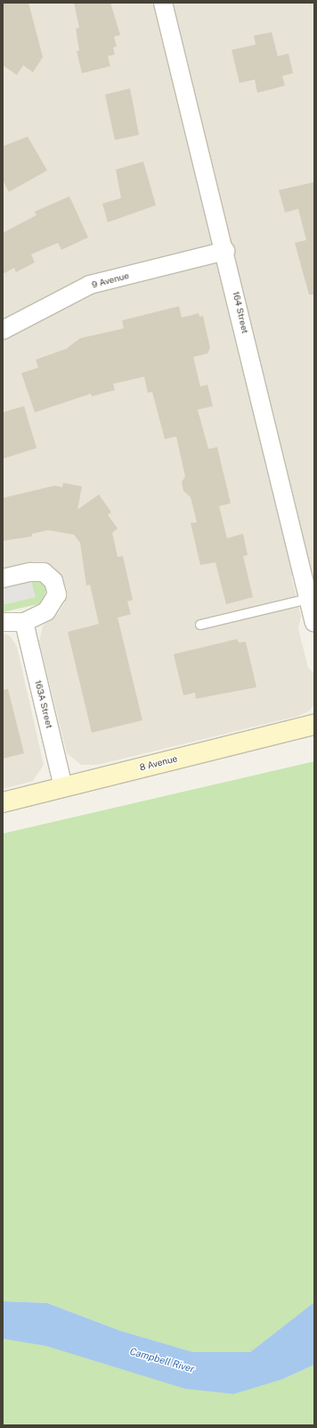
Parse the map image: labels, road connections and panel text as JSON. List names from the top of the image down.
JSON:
{
  "streets": {
    "main road": ["8 Avenue"],
    "street": ["9 Avenue", "164 Street", "163A Street"]
  },
  "crossings": [
    ["9 Avenue", "164 Street"],
    ["163A Street", "8 Avenue"]
  ],
  "water": ["Campbell River"]
}
